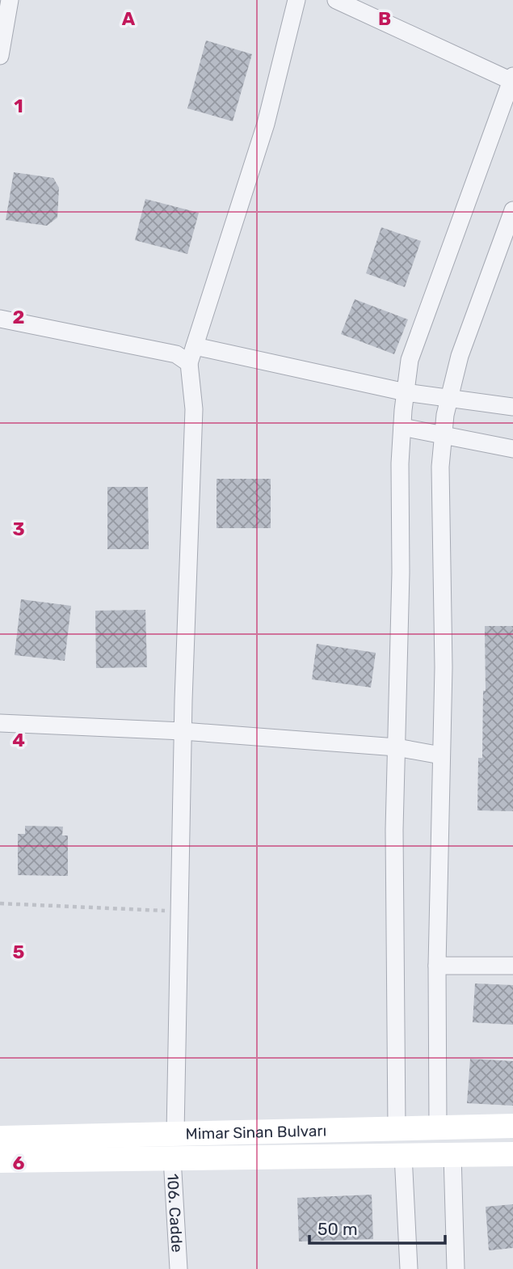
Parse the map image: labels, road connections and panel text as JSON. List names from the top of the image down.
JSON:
{
  "streets": {
    "main road": ["Mimar Sinan Bulvarı"],
    "street": ["106. Cadde"]
  },
  "crossings": [
    ["Mimar Sinan Bulvarı", "106. Cadde"]
  ],
  "scale_bar": "50 m",
  "grid": {
    "columns": ["A", "B"],
    "rows": [
      "1",
      "2",
      "3",
      "4",
      "5",
      "6"
    ]
  }
}
